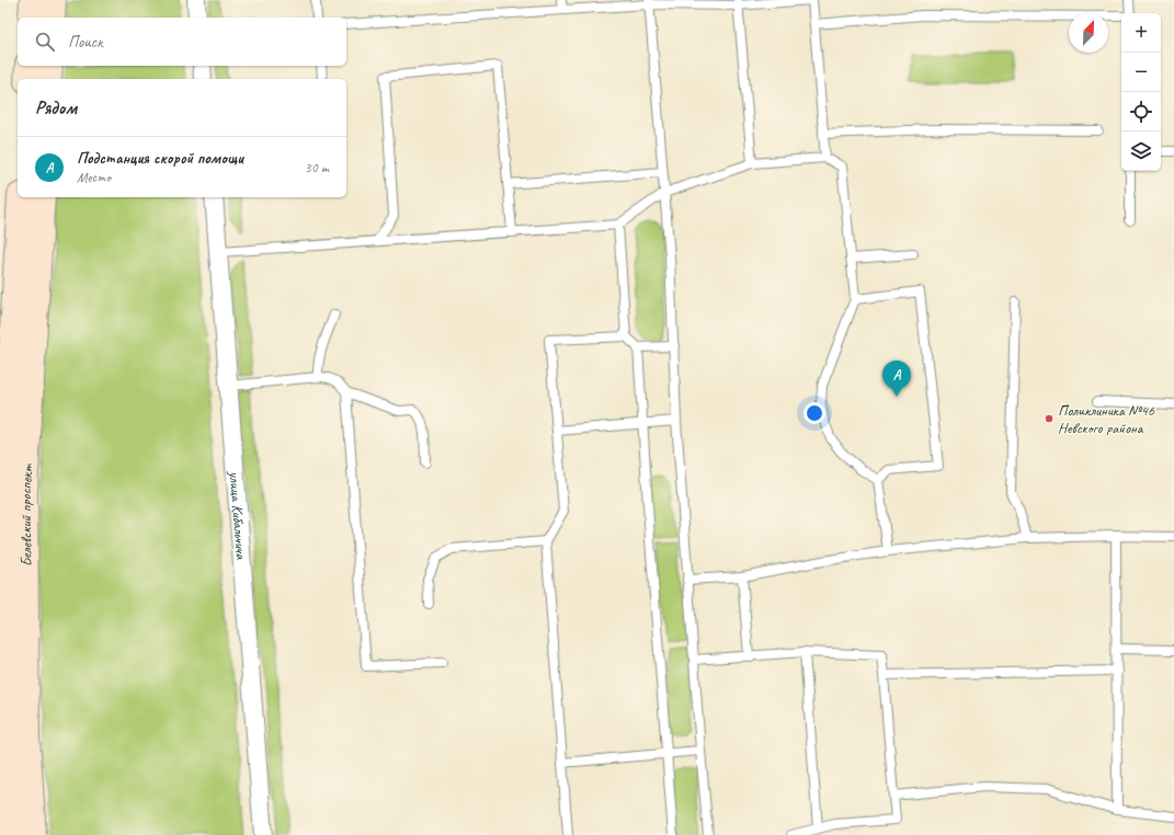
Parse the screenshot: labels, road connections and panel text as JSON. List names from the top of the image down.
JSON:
{
  "streets": {
    "street": ["Белевский проспект", "улица Кибальчича"]
  },
  "places": ["Поликлиника №46 Невского района"],
  "north": "top right",
  "page": {
    "map_buttons": ["+", "−"],
    "search": "Поиск",
    "heading": "Рядом",
    "list": [
      {
        "mark": "A",
        "name": "Подстанция скорой помощи",
        "note": "Место",
        "value": "30 m"
      }
    ],
    "pins": "A"
  }
}
